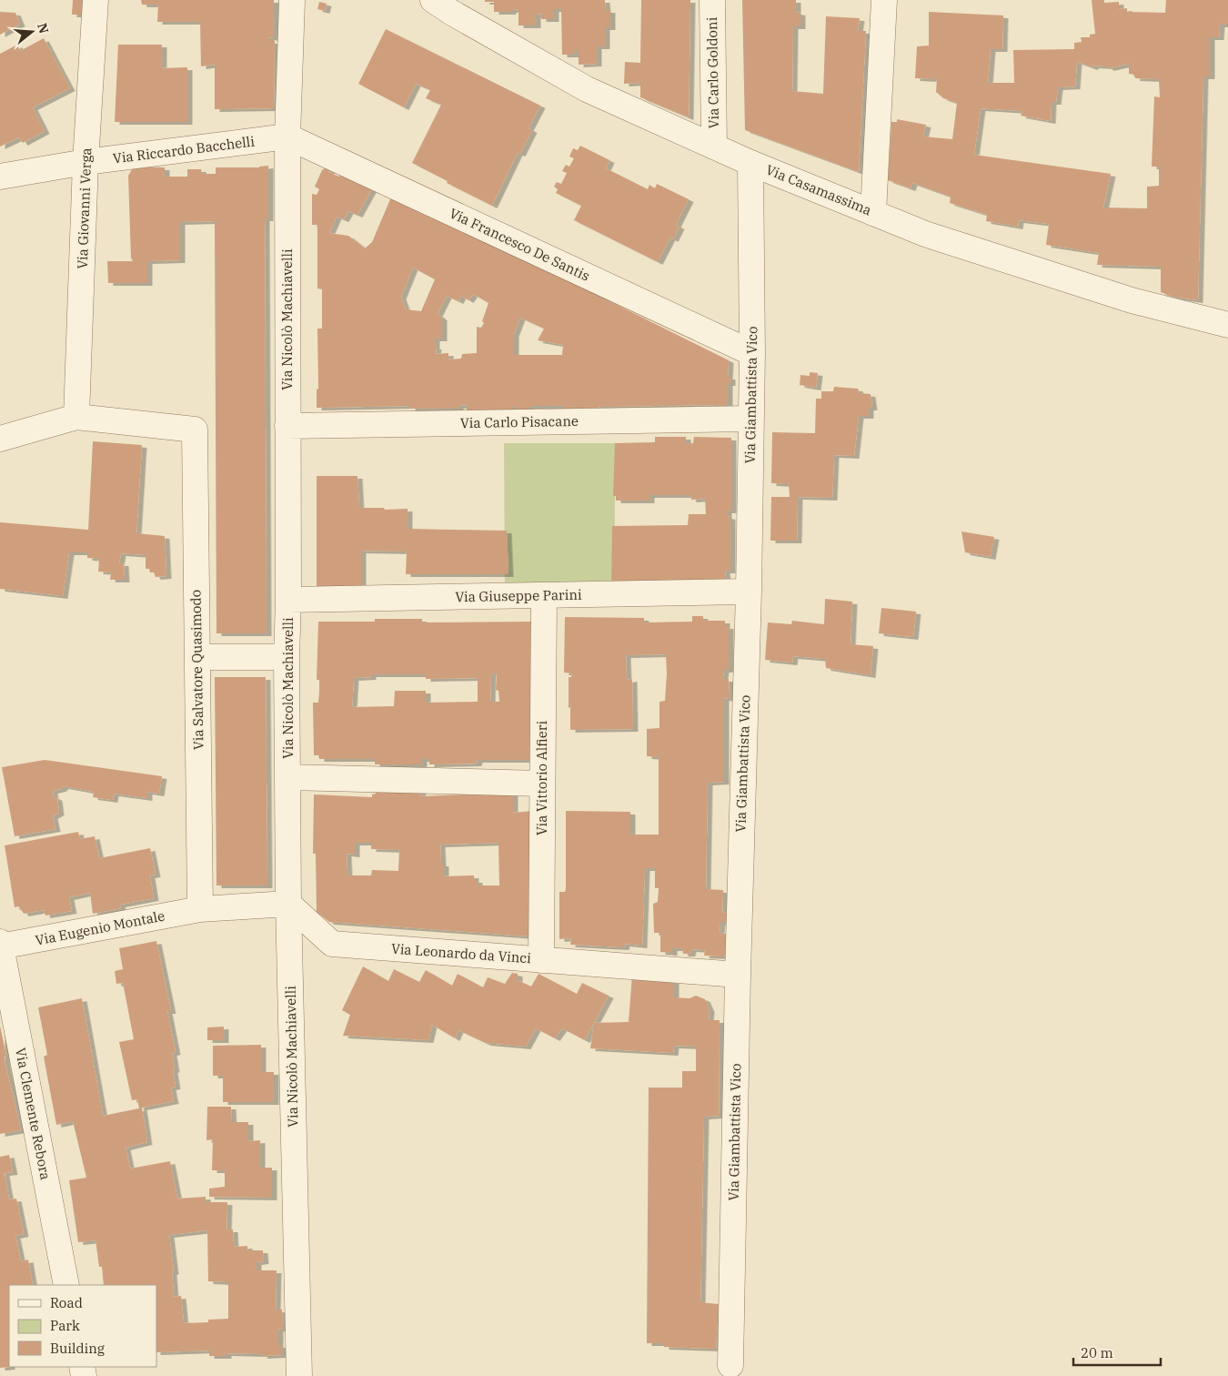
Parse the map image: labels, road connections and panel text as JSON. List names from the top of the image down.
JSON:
{
  "streets": {
    "street": [
      "Via Carlo Goldoni",
      "Via Riccardo Bacchelli",
      "Via Casamassima",
      "Via Giovanni Verga",
      "Via Francesco De Santis",
      "Via Nicolò Machiavelli",
      "Via Giambattista Vico",
      "Via Carlo Pisacane",
      "Via Giuseppe Parini",
      "Via Salvatore Quasimodo",
      "Via Vittorio Alfieri",
      "Via Eugenio Montale",
      "Via Leonardo da Vinci",
      "Via Clemente Rebora"
    ]
  },
  "crossings": [
    ["Via Carlo Goldoni", "Via Casamassima"],
    ["Via Riccardo Bacchelli", "Via Giovanni Verga"],
    ["Via Riccardo Bacchelli", "Via Francesco De Santis"],
    ["Via Riccardo Bacchelli", "Via Nicolò Machiavelli"],
    ["Via Casamassima", "Via Giambattista Vico"],
    ["Via Giovanni Verga", "Via Salvatore Quasimodo"],
    ["Via Francesco De Santis", "Via Nicolò Machiavelli"],
    ["Via Francesco De Santis", "Via Giambattista Vico"],
    ["Via Nicolò Machiavelli", "Via Carlo Pisacane"],
    ["Via Nicolò Machiavelli", "Via Giuseppe Parini"],
    ["Via Nicolò Machiavelli", "Via Leonardo da Vinci"],
    ["Via Giambattista Vico", "Via Carlo Pisacane"],
    ["Via Giambattista Vico", "Via Giuseppe Parini"],
    ["Via Giambattista Vico", "Via Leonardo da Vinci"],
    ["Via Giuseppe Parini", "Via Vittorio Alfieri"],
    ["Via Salvatore Quasimodo", "Via Eugenio Montale"],
    ["Via Vittorio Alfieri", "Via Leonardo da Vinci"],
    ["Via Eugenio Montale", "Via Clemente Rebora"]
  ],
  "legend": ["Road", "Park", "Building"],
  "scale_bar": "20 m",
  "north": "right"
}
